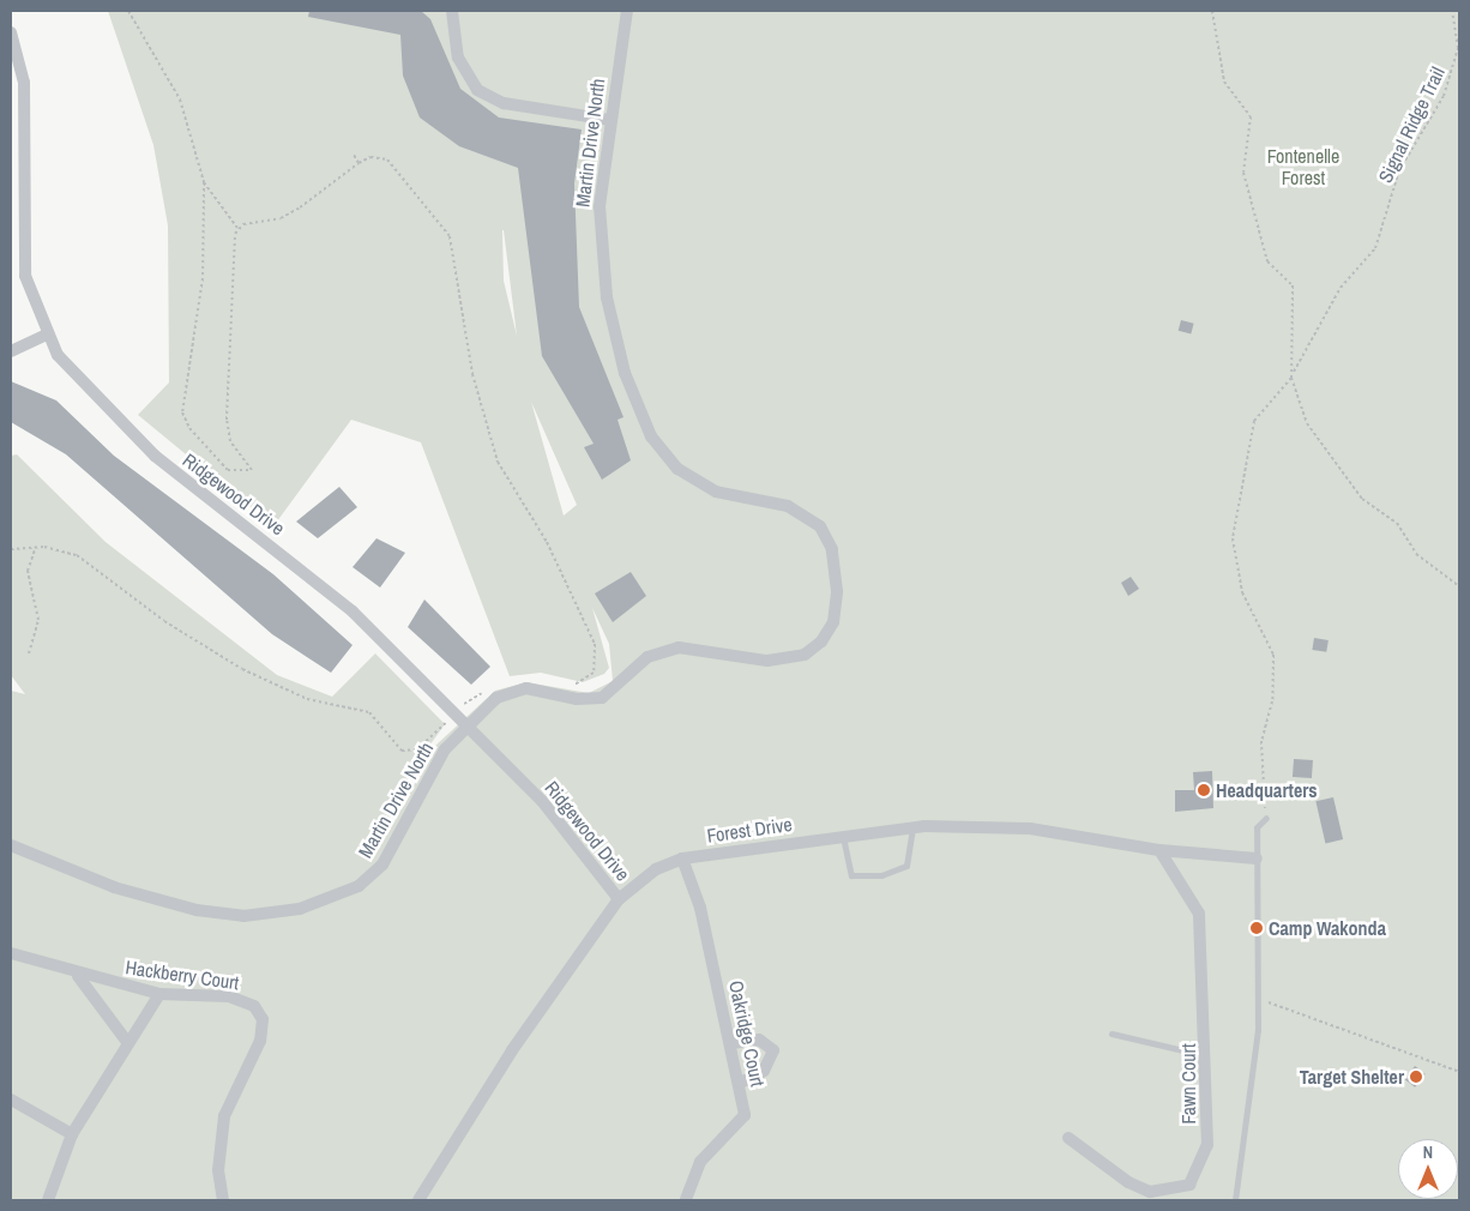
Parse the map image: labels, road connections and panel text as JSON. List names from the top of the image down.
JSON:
{
  "streets": {
    "street": [
      "Martin Drive North",
      "Ridgewood Drive",
      "Forest Drive",
      "Hackberry Court",
      "Oakridge Court",
      "Fawn Court"
    ],
    "path": ["Signal Ridge Trail"]
  },
  "crossings": [
    ["Martin Drive North", "Ridgewood Drive"],
    ["Ridgewood Drive", "Forest Drive"],
    ["Forest Drive", "Oakridge Court"],
    ["Forest Drive", "Fawn Court"]
  ],
  "parks": ["Fontenelle Forest"],
  "places": ["Headquarters", "Camp Wakonda", "Target Shelter"],
  "north": "top"
}
